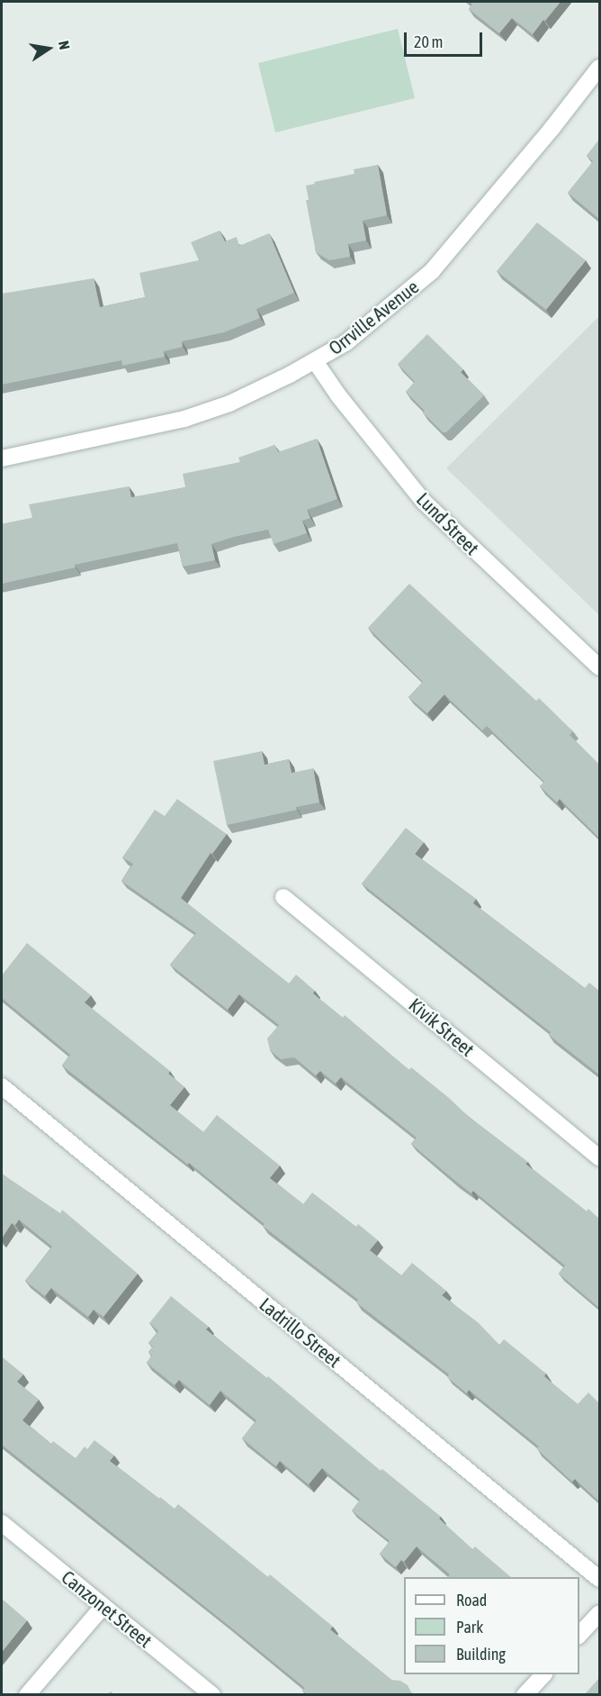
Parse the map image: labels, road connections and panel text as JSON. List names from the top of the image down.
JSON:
{
  "streets": {
    "street": [
      "Orrville Avenue",
      "Lund Street",
      "Kivik Street",
      "Ladrillo Street",
      "Canzonet Street"
    ]
  },
  "crossings": [
    ["Orrville Avenue", "Lund Street"]
  ],
  "legend": ["Road", "Park", "Building"],
  "scale_bar": "20 m",
  "north": "right"
}
